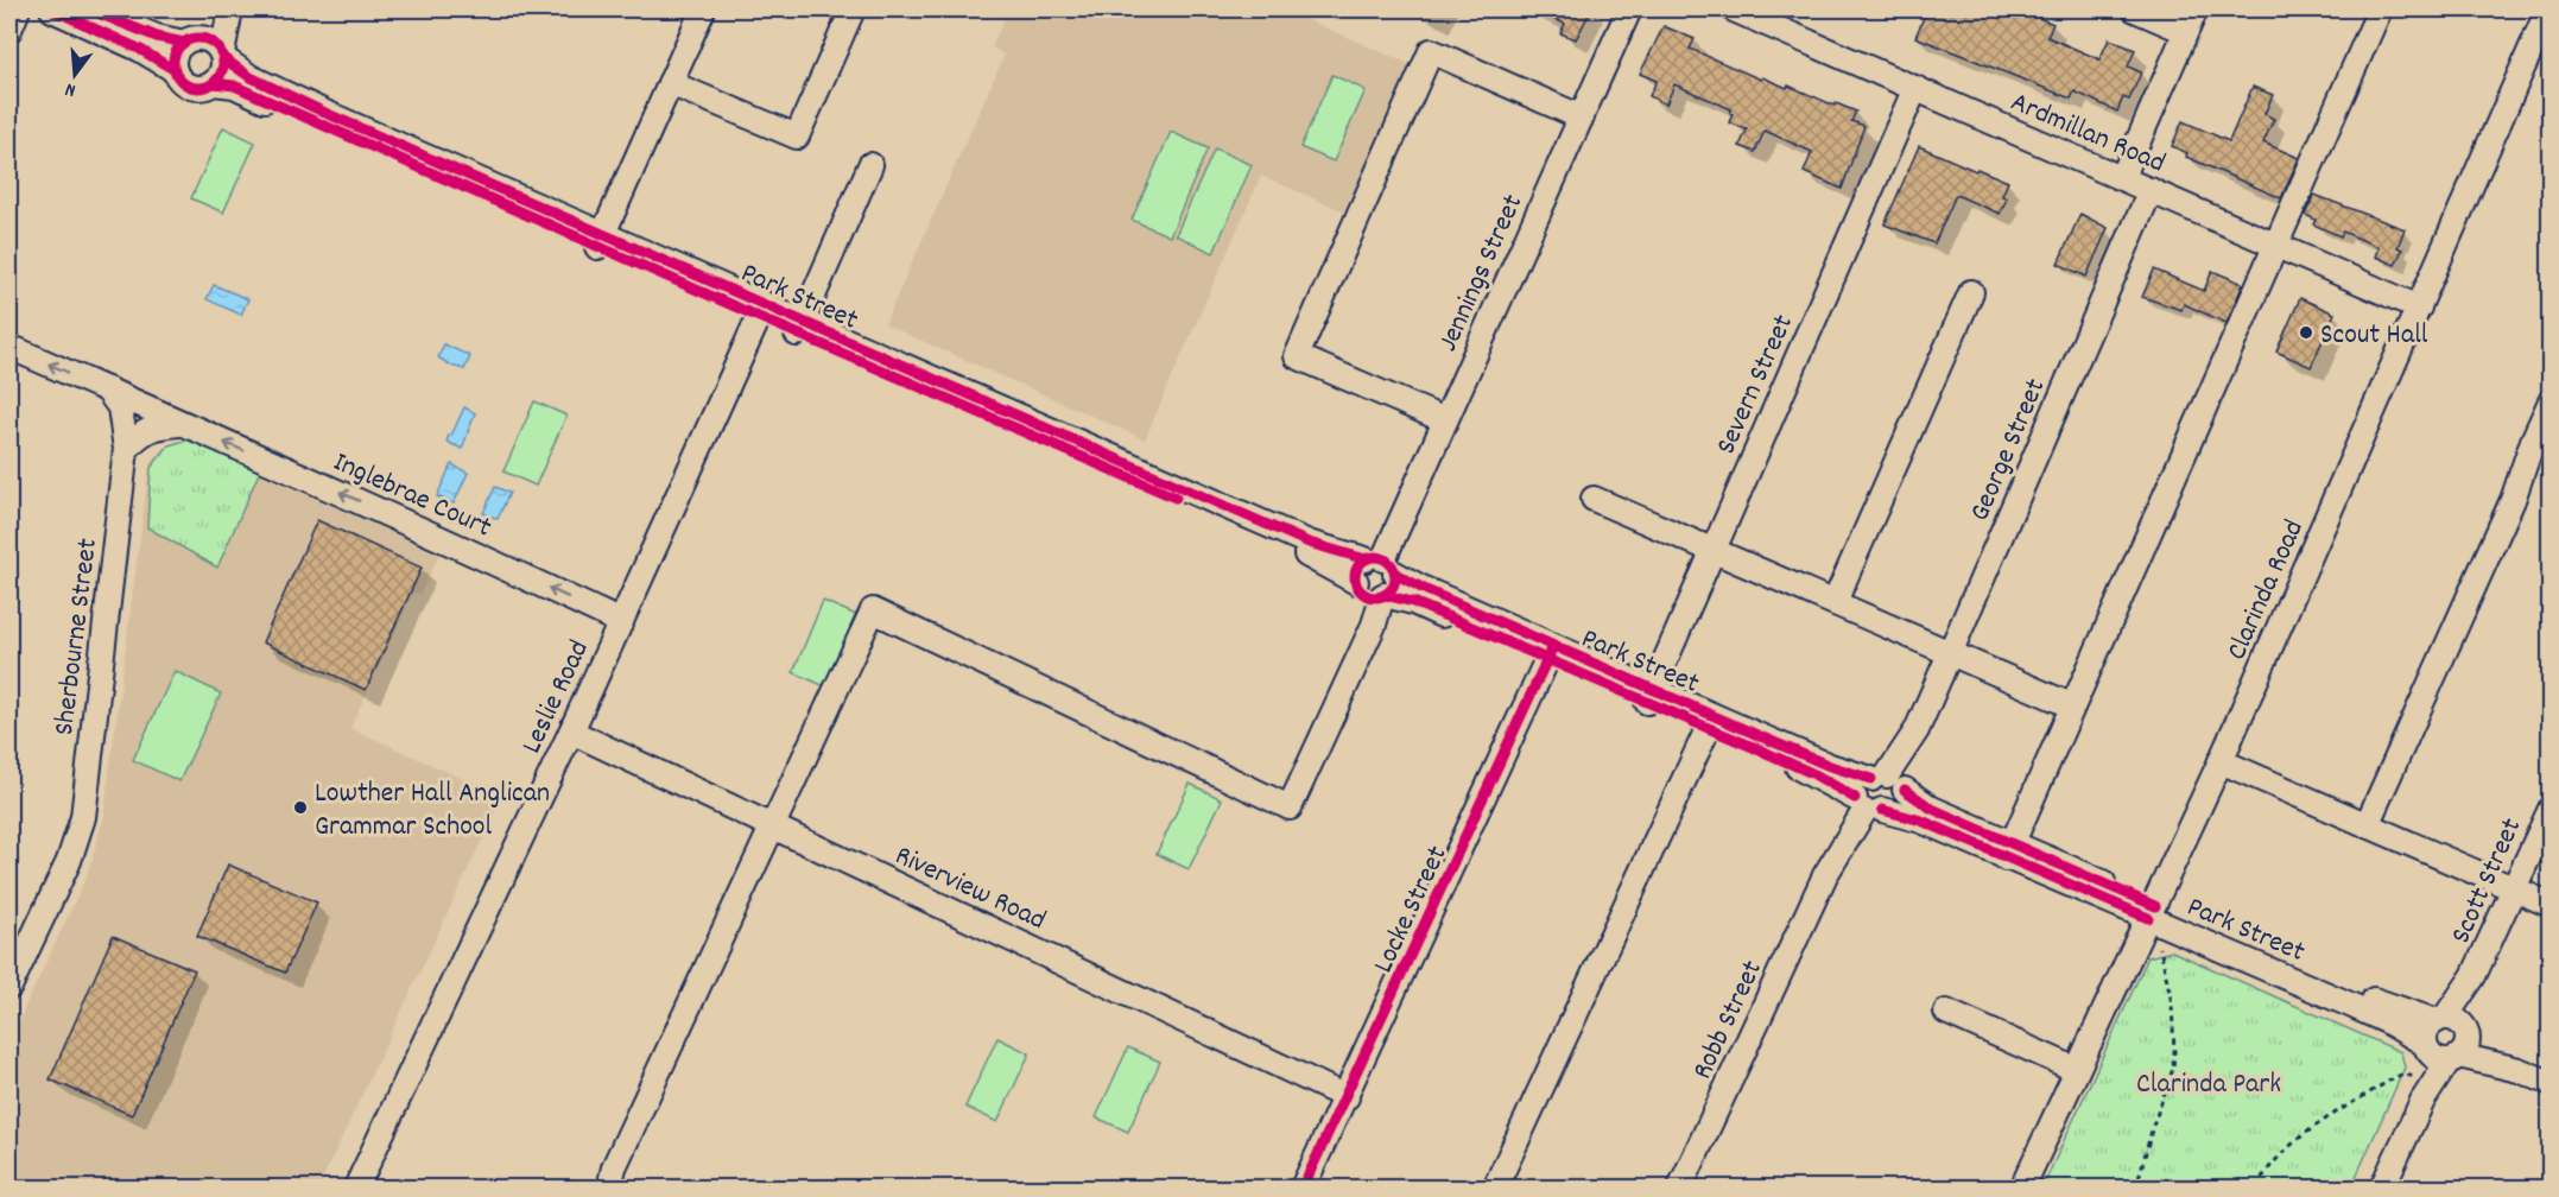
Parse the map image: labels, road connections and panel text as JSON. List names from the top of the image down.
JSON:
{
  "streets": {
    "street": [
      "Ardmillan Road",
      "Jennings Street",
      "Park Street",
      "Severn Street",
      "George Street",
      "Inglebrae Court",
      "Clarinda Road",
      "Sherbourne Street",
      "Leslie Road",
      "Scott Street",
      "Riverview Road",
      "Locke Street",
      "Robb Street"
    ]
  },
  "crossings": [
    ["Ardmillan Road", "Severn Street"],
    ["Ardmillan Road", "George Street"],
    ["Ardmillan Road", "Clarinda Road"],
    ["Jennings Street", "Park Street"],
    ["Jennings Street", "Riverview Road"],
    ["Park Street", "Severn Street"],
    ["Park Street", "George Street"],
    ["Park Street", "Clarinda Road"],
    ["Park Street", "Leslie Road"],
    ["Park Street", "Scott Street"],
    ["Park Street", "Locke Street"],
    ["Park Street", "Robb Street"],
    ["Inglebrae Court", "Sherbourne Street"],
    ["Inglebrae Court", "Leslie Road"],
    ["Leslie Road", "Riverview Road"],
    ["Riverview Road", "Locke Street"]
  ],
  "one_way": ["Inglebrae Court"],
  "parks": ["Clarinda Park"],
  "places": ["Scout Hall", "Lowther Hall Anglican Grammar School"],
  "north": "bottom"
}
